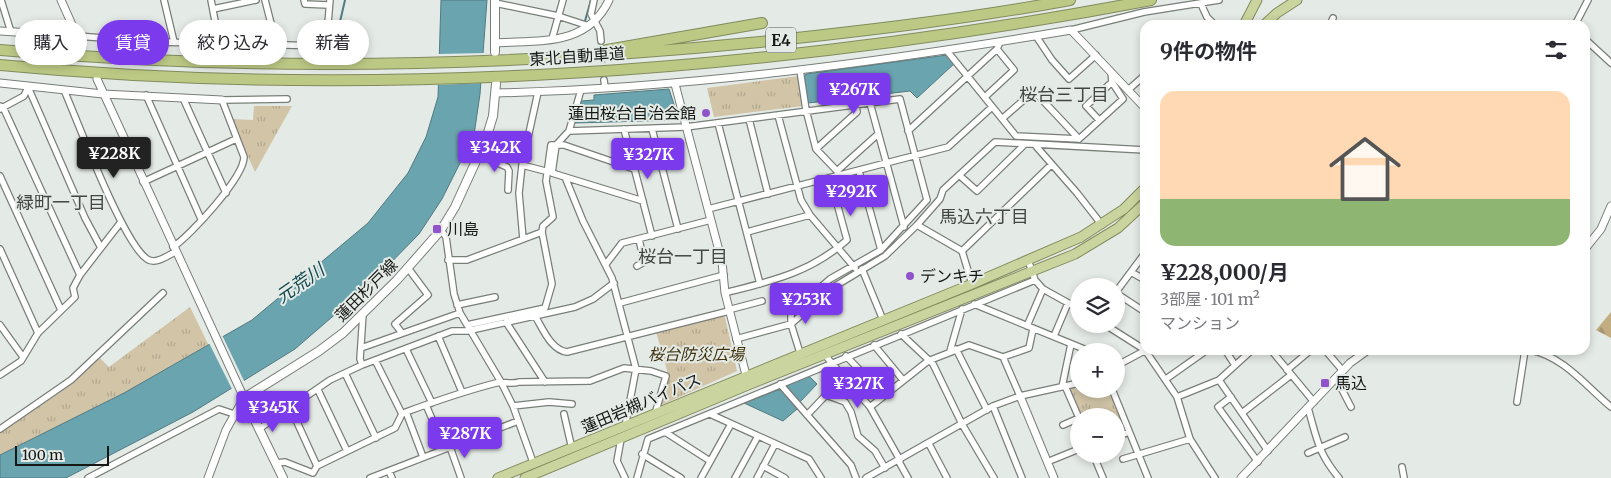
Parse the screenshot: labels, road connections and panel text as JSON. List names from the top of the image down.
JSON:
{
  "streets": {
    "highway": ["E4", "東北自動車道", "蓮田岩槻バイパス"],
    "main road": ["蓮田杉戸線"]
  },
  "crossings": [
    ["東北自動車道", "蓮田杉戸線"]
  ],
  "districts": [
    "桜台三丁目",
    "緑町一丁目",
    "馬込六丁目",
    "桜台一丁目"
  ],
  "water": ["元荒川"],
  "parks": ["桜台防災広場"],
  "places": {
    "other": ["蓮田桜台自治会館", "デンキチ"],
    "transit": ["川島", "馬込"]
  },
  "scale_bar": "100 m",
  "page": {
    "chip": [
      "購入",
      "賃貸",
      "絞り込み",
      "新着"
    ],
    "heading": "9件の物件",
    "price": [
      "¥267K",
      "¥342K",
      "¥228K",
      "¥327K",
      "¥292K",
      "¥253K",
      "¥327K",
      "¥345K",
      "¥287K"
    ],
    "list": [
      {
        "name": "¥228,000/月",
        "note": "3部屋 · 101 m² · マンション"
      }
    ],
    "map_buttons": ["+", "−"],
    "scale": "100 m"
  }
}
